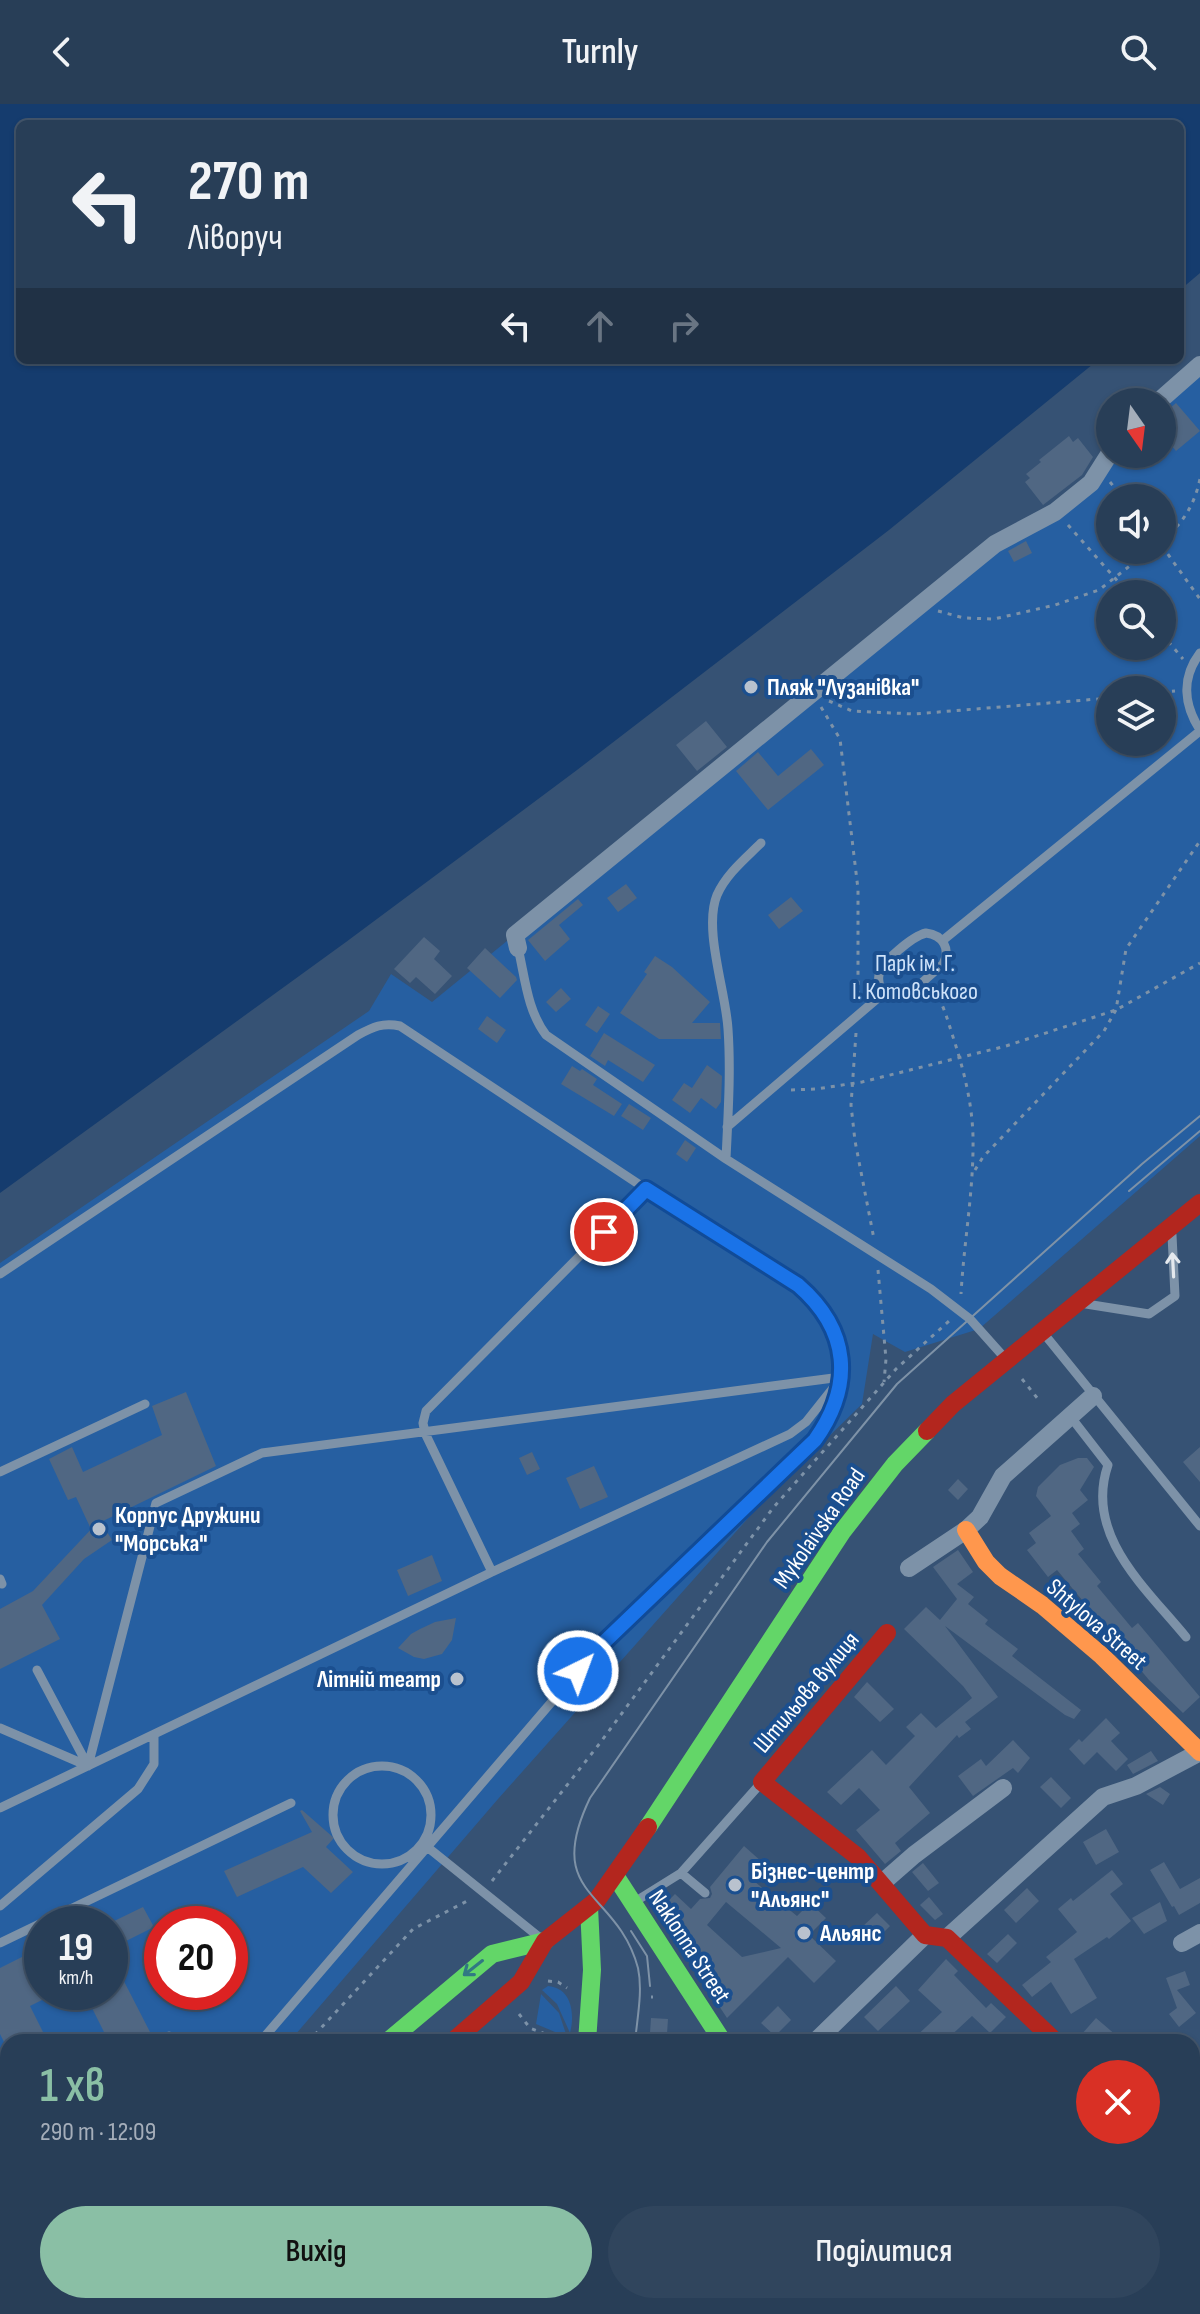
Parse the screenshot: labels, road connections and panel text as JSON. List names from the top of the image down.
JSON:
{
  "streets": {
    "main road": [
      "Mykolaivska Road",
      "Shtylova Street",
      "Штильова вулиця",
      "Naklonna Street"
    ]
  },
  "crossings": [
    ["Mykolaivska Road", "Naklonna Street"]
  ],
  "parks": ["Парк ім. Г. І. Котовського"],
  "places": [
    "Пляж \"Лузанівка\"",
    "Корпус Дружини \"Морська\"",
    "Літній театр",
    "Бізнес-центр \"Альянс\"",
    "Альянс"
  ],
  "north": "bottom",
  "page": {
    "header": "Turnly",
    "turn": ["270 m", "Ліворуч"],
    "speed": "19 km/h",
    "limit": "20",
    "heading": ["1 хв", "290 m · 12:09"],
    "buttons": ["Вихід", "Поділитися"]
  }
}
